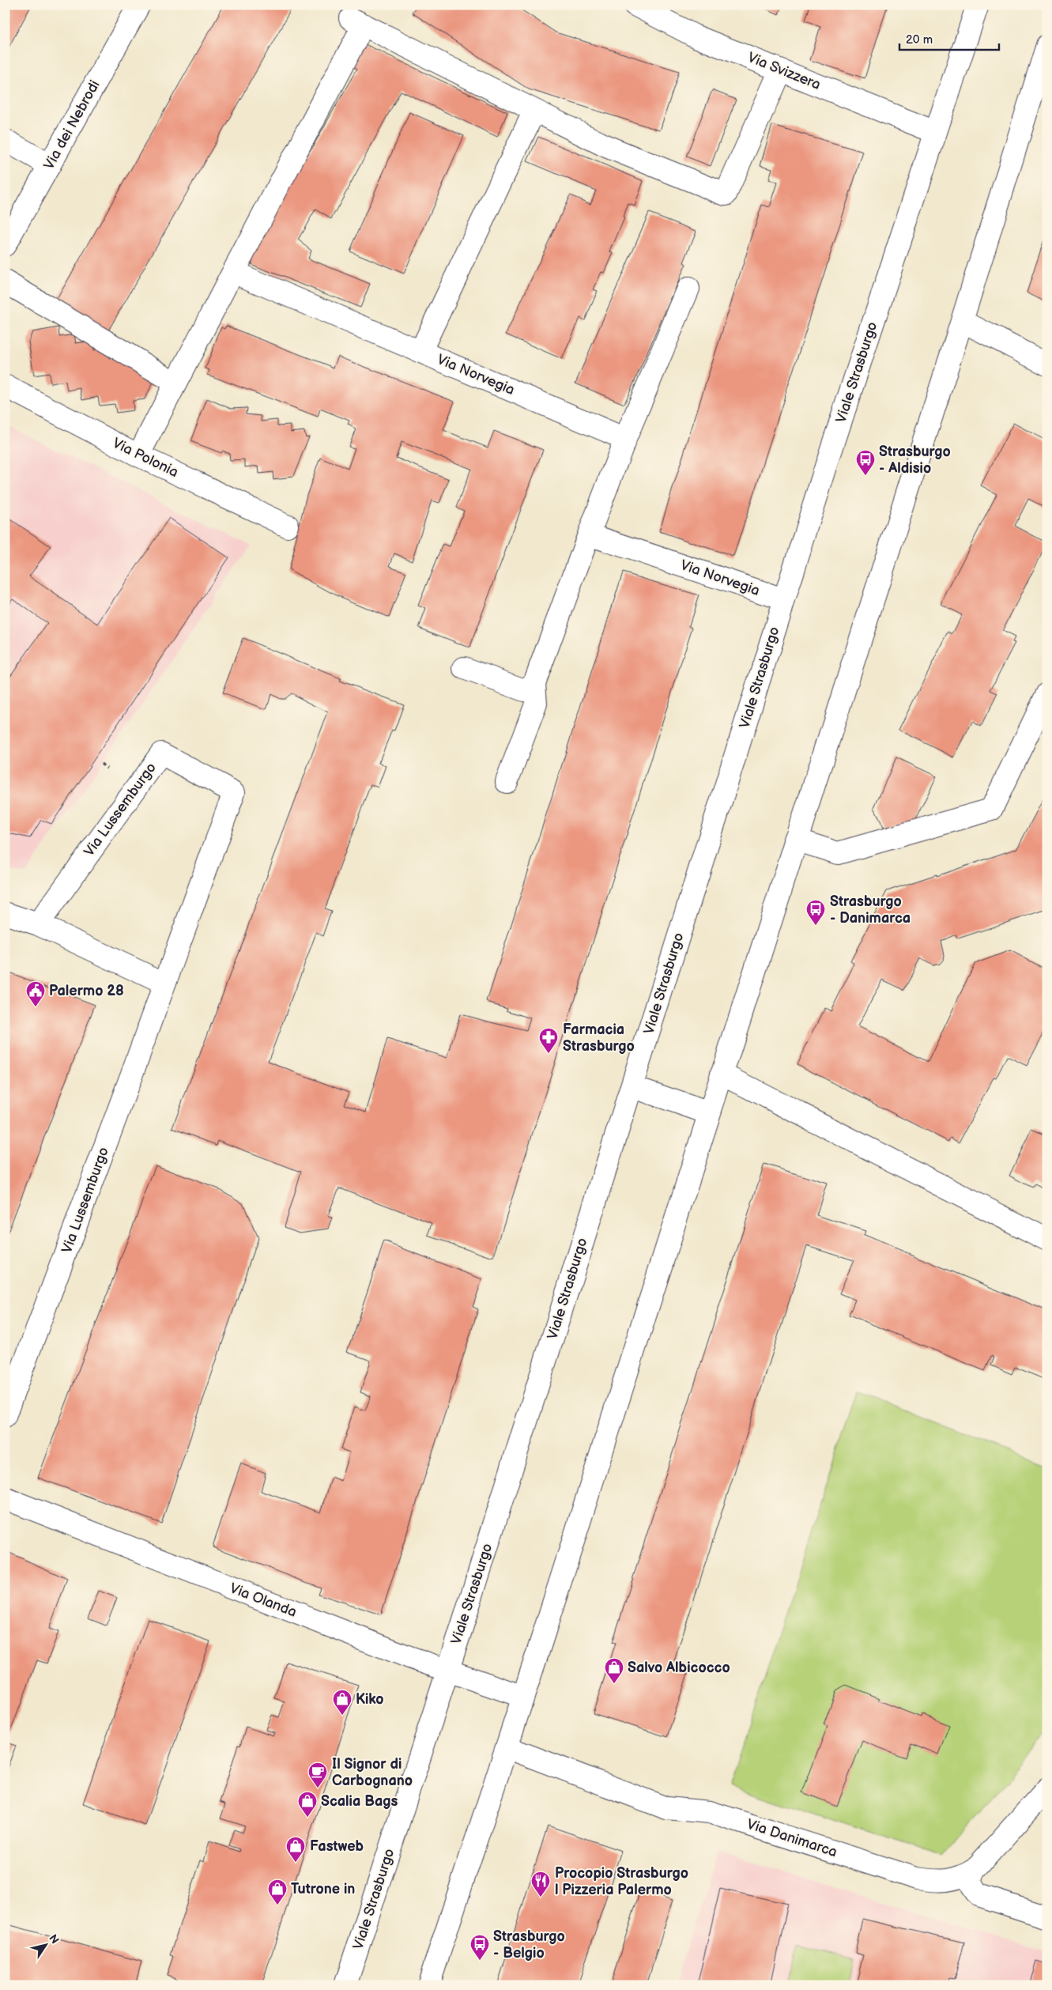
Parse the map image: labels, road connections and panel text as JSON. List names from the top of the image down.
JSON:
{
  "streets": {
    "street": [
      "Via Svizzera",
      "Via dei Nebrodi",
      "Viale Strasburgo",
      "Via Norvegia",
      "Via Polonia",
      "Via Lussemburgo",
      "Via Olanda",
      "Via Danimarca"
    ]
  },
  "crossings": [
    ["Via Svizzera", "Viale Strasburgo"],
    ["Viale Strasburgo", "Via Norvegia"],
    ["Viale Strasburgo", "Via Olanda"]
  ],
  "places": {
    "bus stop": ["Strasburgo - Aldisio", "Strasburgo - Danimarca", "Strasburgo - Belgio"],
    "public building": ["Palermo 28"],
    "pharmacy": ["Farmacia Strasburgo"],
    "shop": [
      "Salvo Albicocco",
      "Kiko",
      "Scalia Bags",
      "Fastweb",
      "Tutrone in"
    ],
    "cafe": ["Il Signor di Carbognano"],
    "restaurant": ["Procopio Strasburgo | Pizzeria Palermo"]
  },
  "scale_bar": "20 m",
  "north": "top right"
}
